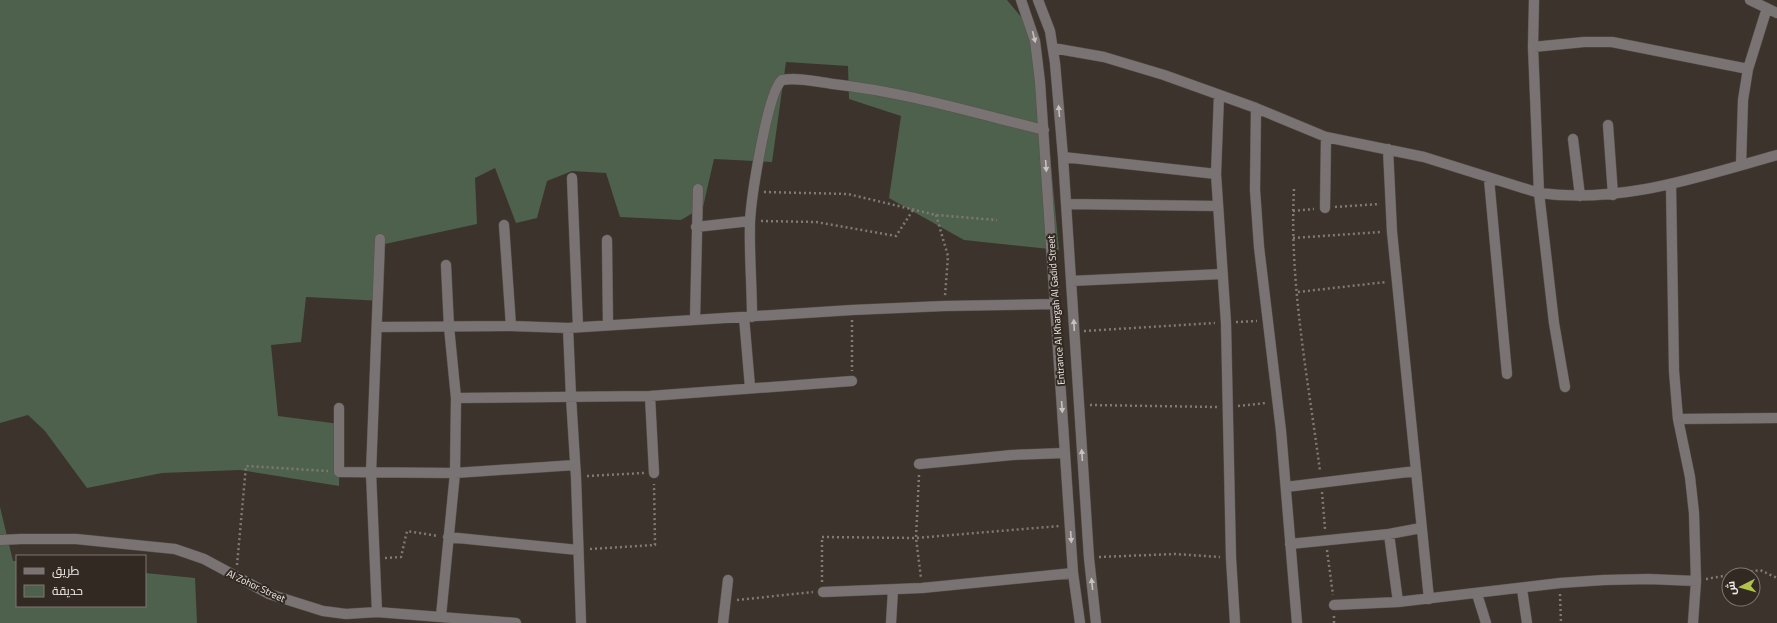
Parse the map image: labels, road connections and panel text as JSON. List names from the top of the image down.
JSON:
{
  "streets": {
    "street": ["Entrance Al Khargah Al Gadid Street", "Al Zohor Street"]
  },
  "legend": ["طريق", "حديقة"],
  "north": "left"
}
